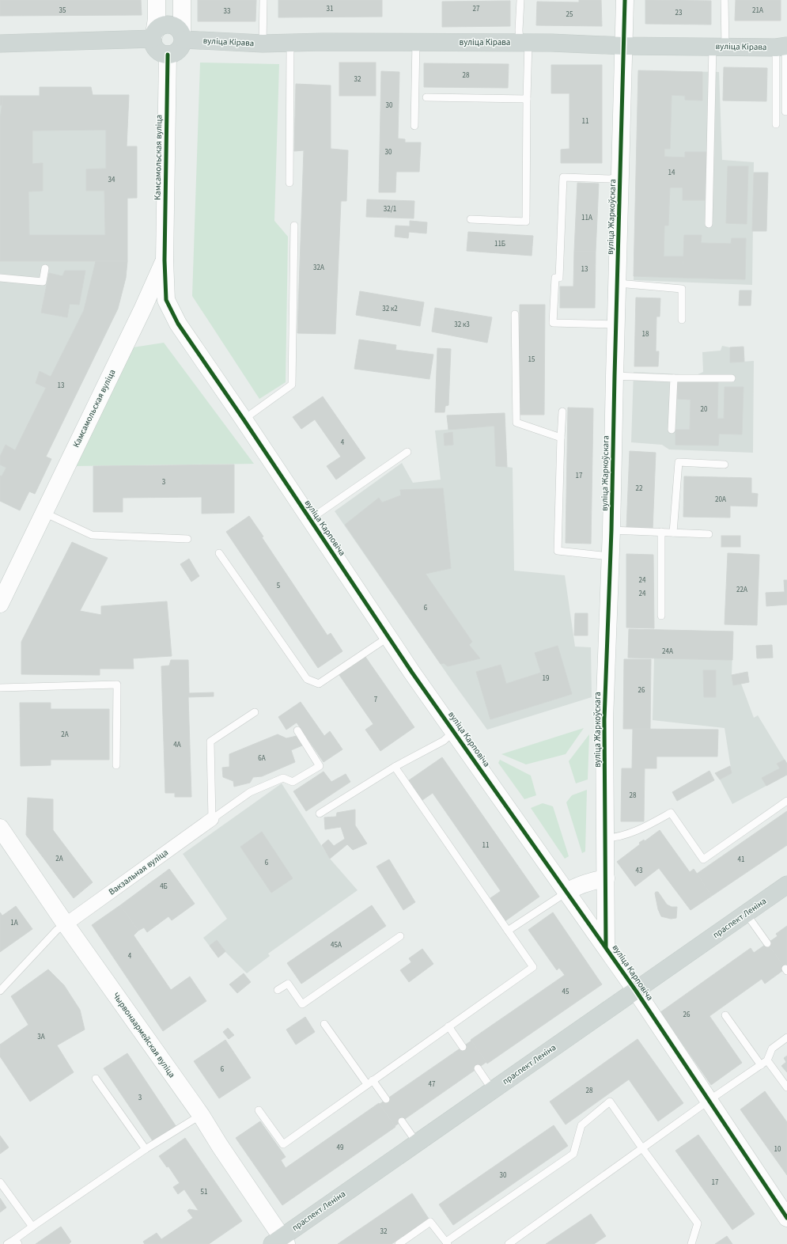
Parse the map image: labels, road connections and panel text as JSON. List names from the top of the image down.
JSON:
{
  "streets": {
    "main road": ["вуліца Кірава", "праспект Леніна"],
    "street": [
      "Камсамольская вуліца",
      "вуліца Жаркоўскага",
      "вуліца Карповіча",
      "Вакзальная вуліца",
      "Чырвонаармейская вуліца"
    ]
  },
  "crossings": [
    ["вуліца Кірава", "Камсамольская вуліца"],
    ["вуліца Кірава", "вуліца Жаркоўскага"],
    ["Камсамольская вуліца", "вуліца Карповіча"],
    ["вуліца Жаркоўскага", "вуліца Карповіча"],
    ["вуліца Карповіча", "праспект Леніна"],
    ["Вакзальная вуліца", "Чырвонаармейская вуліца"],
    ["праспект Леніна", "Чырвонаармейская вуліца"]
  ],
  "house_numbers": [
    "31",
    "27",
    "35",
    "21А",
    "33",
    "23",
    "25",
    "28",
    "32",
    "30",
    "11",
    "30",
    "14",
    "34",
    "32/1",
    "11А",
    "11Б",
    "32А",
    "13",
    "32 к2",
    "32 к3",
    "18",
    "15",
    "13",
    "20",
    "4",
    "17",
    "3",
    "22",
    "20А",
    "24",
    "5",
    "22А",
    "24",
    "6",
    "24А",
    "19",
    "26",
    "7",
    "2А",
    "4А",
    "6А",
    "28",
    "11",
    "2А",
    "41",
    "6",
    "43",
    "4Б",
    "1А",
    "45А",
    "4",
    "45",
    "26",
    "3А",
    "6",
    "47",
    "28",
    "3",
    "49",
    "10",
    "30",
    "17",
    "51",
    "32"
  ]
}
